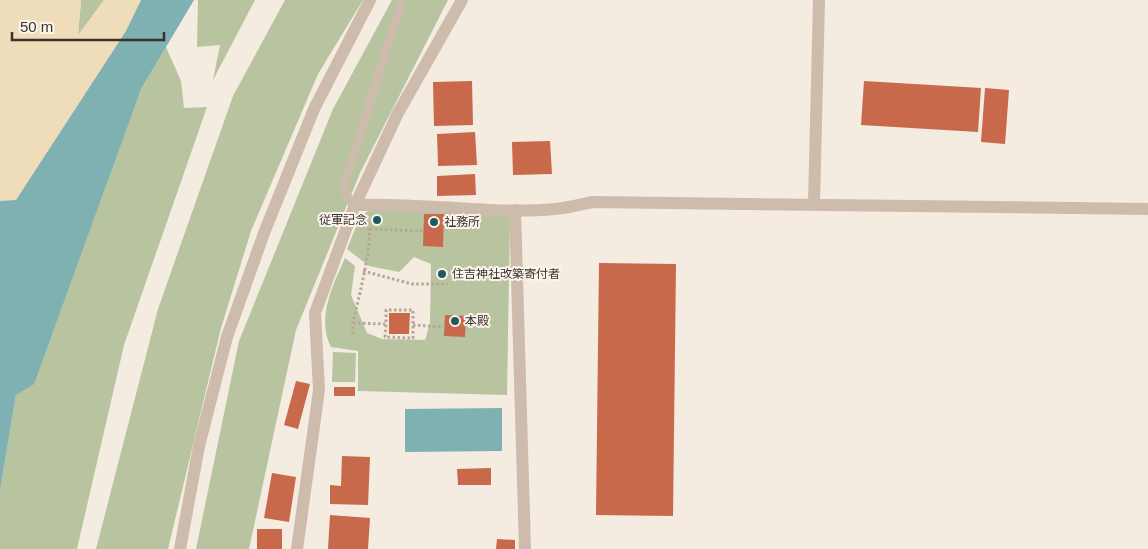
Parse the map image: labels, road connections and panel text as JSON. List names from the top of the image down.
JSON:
{
  "places": [
    "従軍記念",
    "社務所",
    "住吉神社改築寄付者",
    "本殿"
  ],
  "scale_bar": "50 m"
}
